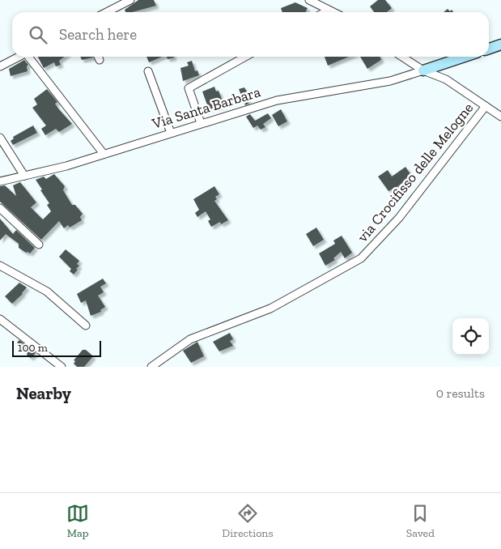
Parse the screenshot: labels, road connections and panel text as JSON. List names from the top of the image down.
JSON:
{
  "streets": {
    "street": ["Via Santa Barbara", "via Crocifisso delle Melogne"]
  },
  "scale_bar": "100 m",
  "page": {
    "search": "Search here",
    "scale": "100 m",
    "heading": ["Nearby", "0 results"],
    "nav": ["Map", "Directions", "Saved"]
  }
}
